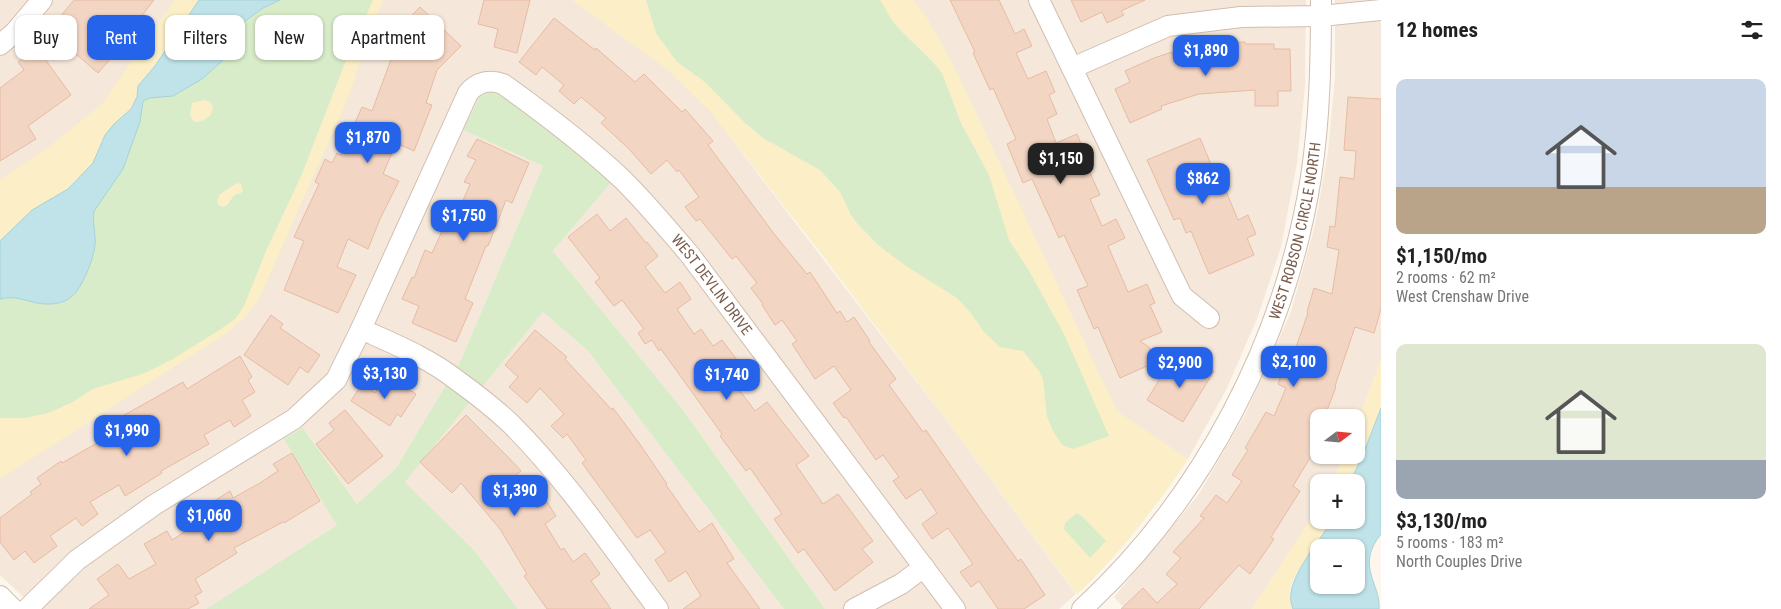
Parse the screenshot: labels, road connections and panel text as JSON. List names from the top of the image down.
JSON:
{
  "streets": {
    "street": ["WEST ROBSON CIRCLE NORTH", "WEST DEVLIN DRIVE"]
  },
  "north": "right",
  "page": {
    "heading": "12 homes",
    "chip": [
      "Buy",
      "Rent",
      "Filters",
      "New",
      "Apartment"
    ],
    "price": [
      "$1,890",
      "$1,870",
      "$1,150",
      "$862",
      "$1,750",
      "$2,100",
      "$2,900",
      "$3,130",
      "$1,740",
      "$1,990",
      "$1,390",
      "$1,060"
    ],
    "list": [
      {
        "name": "$1,150/mo",
        "note": "2 rooms · 62 m² · West Crenshaw Drive"
      },
      {
        "name": "$3,130/mo",
        "note": "5 rooms · 183 m² · North Couples Drive"
      }
    ],
    "map_buttons": ["+", "−"]
  }
}
